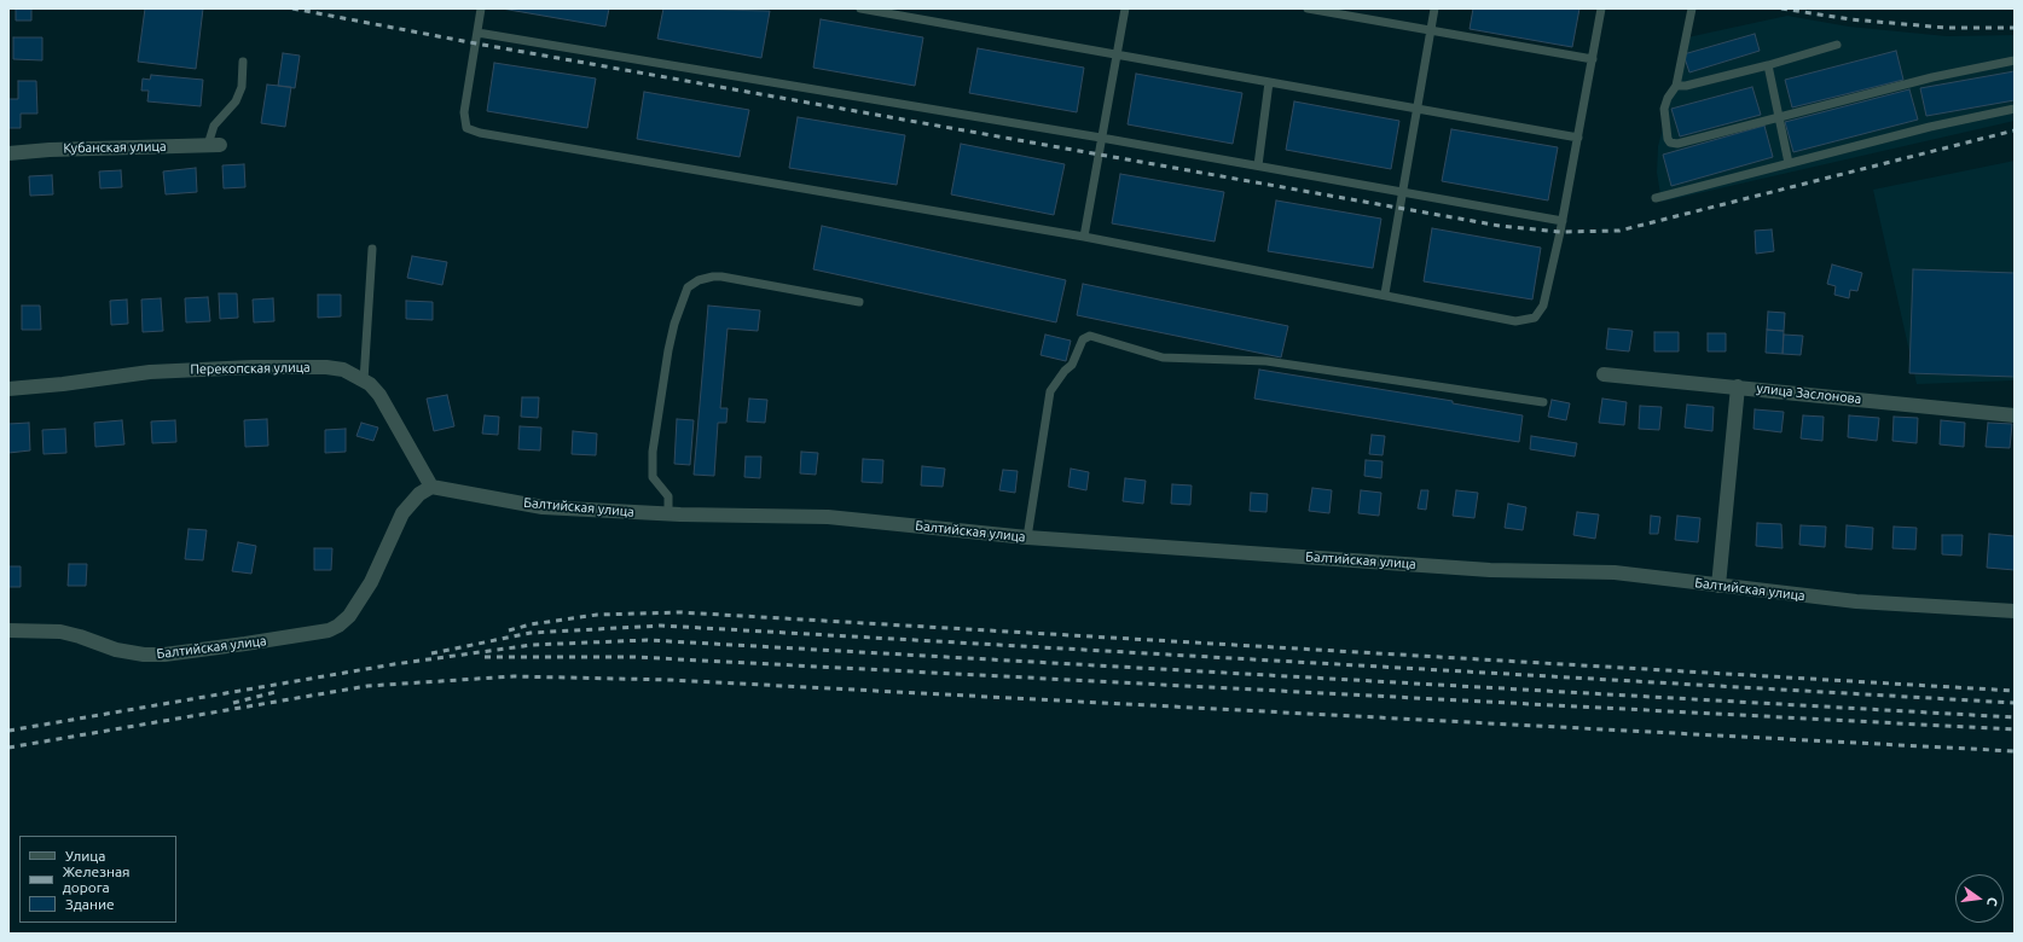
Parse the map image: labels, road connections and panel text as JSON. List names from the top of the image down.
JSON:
{
  "streets": {
    "street": [
      "Кубанская улица",
      "Перекопская улица",
      "улица Заслонова",
      "Балтийская улица"
    ]
  },
  "crossings": [
    ["Перекопская улица", "Балтийская улица"]
  ],
  "legend": ["Улица", "Железная дорога", "Здание"],
  "north": "right"
}
